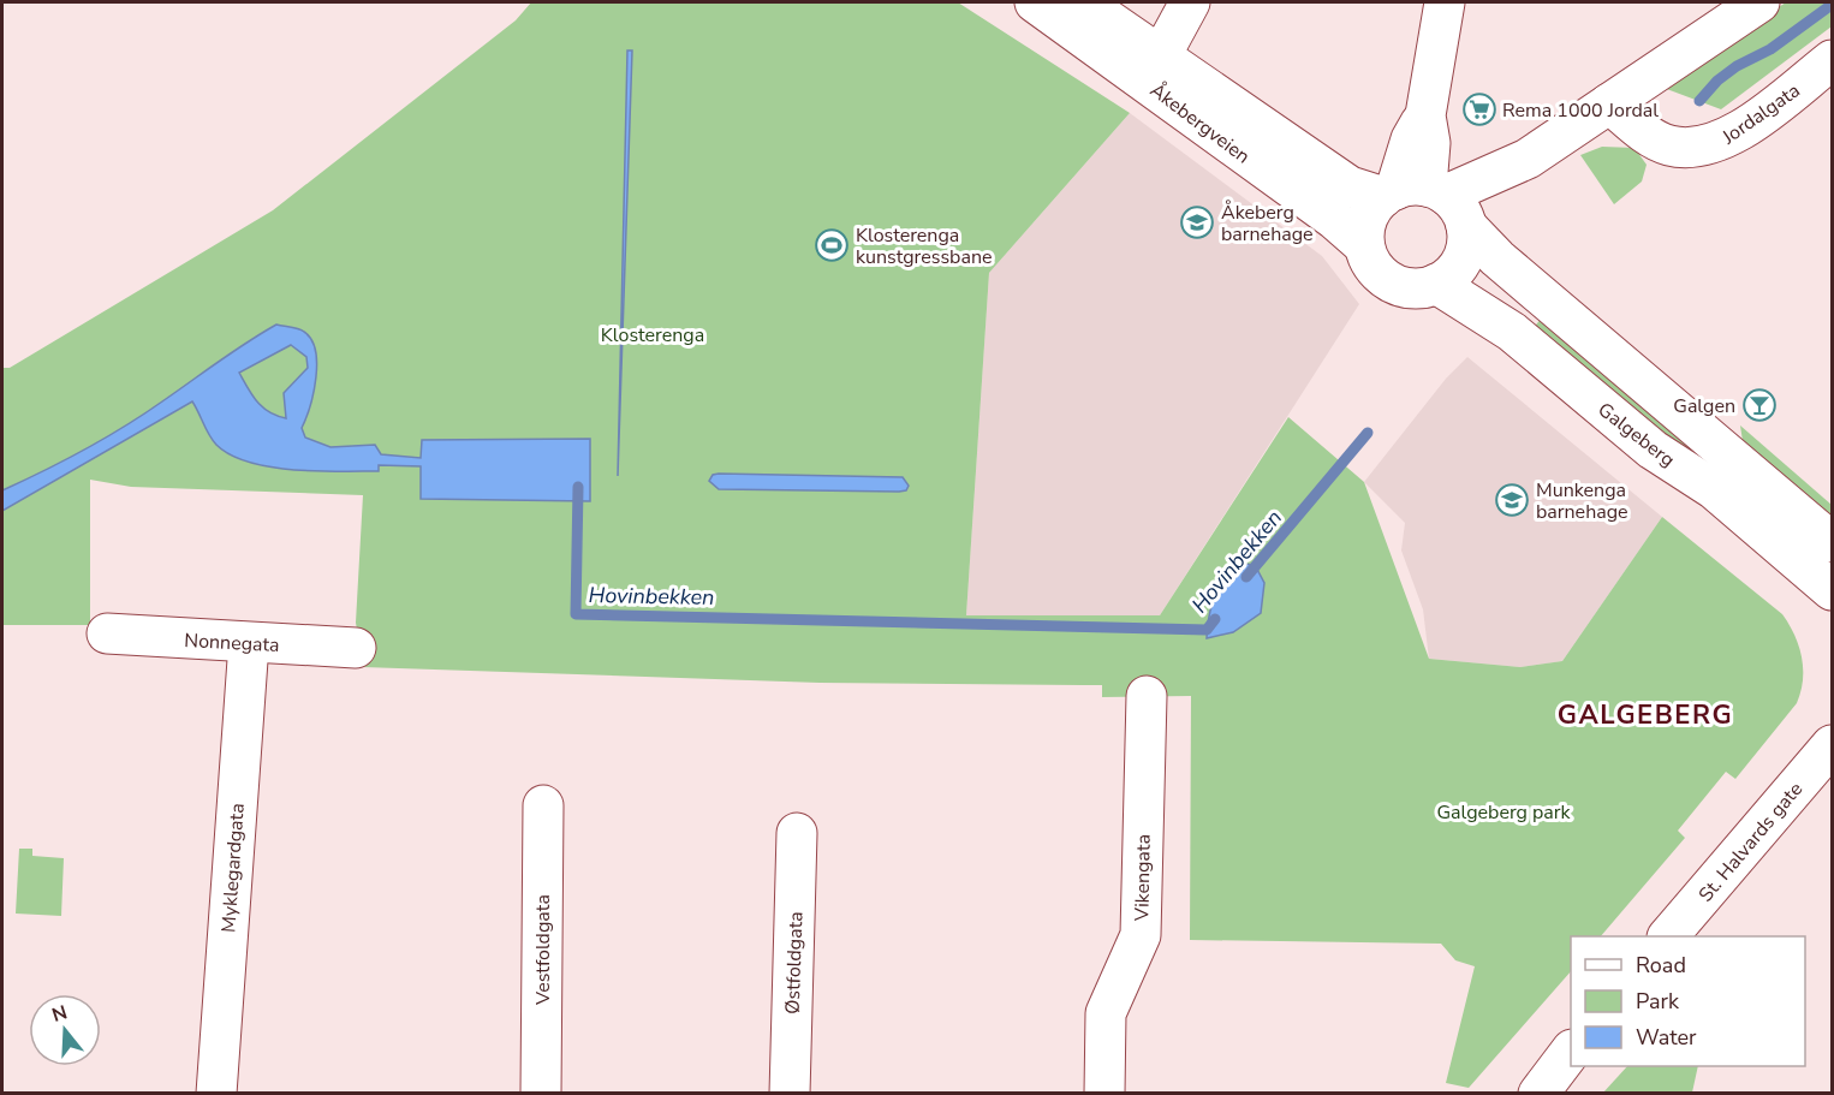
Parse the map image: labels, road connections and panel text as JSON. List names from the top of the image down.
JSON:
{
  "streets": {
    "street": [
      "Jordalgata",
      "Åkebergveien",
      "Galgeberg",
      "Nonnegata",
      "St. Halvards gate",
      "Myklegardgata",
      "Vikengata",
      "Vestfoldgata",
      "Østfoldgata"
    ]
  },
  "crossings": [
    ["Åkebergveien", "Galgeberg"],
    ["Nonnegata", "Myklegardgata"]
  ],
  "districts": ["GALGEBERG"],
  "water": ["Hovinbekken"],
  "parks": ["Klosterenga", "Galgeberg park"],
  "places": {
    "supermarket": ["Rema 1000 Jordal"],
    "school or university": ["Åkeberg barnehage", "Munkenga barnehage"],
    "sports": ["Klosterenga kunstgressbane"],
    "bar": ["Galgen"]
  },
  "legend": ["Road", "Park", "Water"],
  "north": "top"
}
